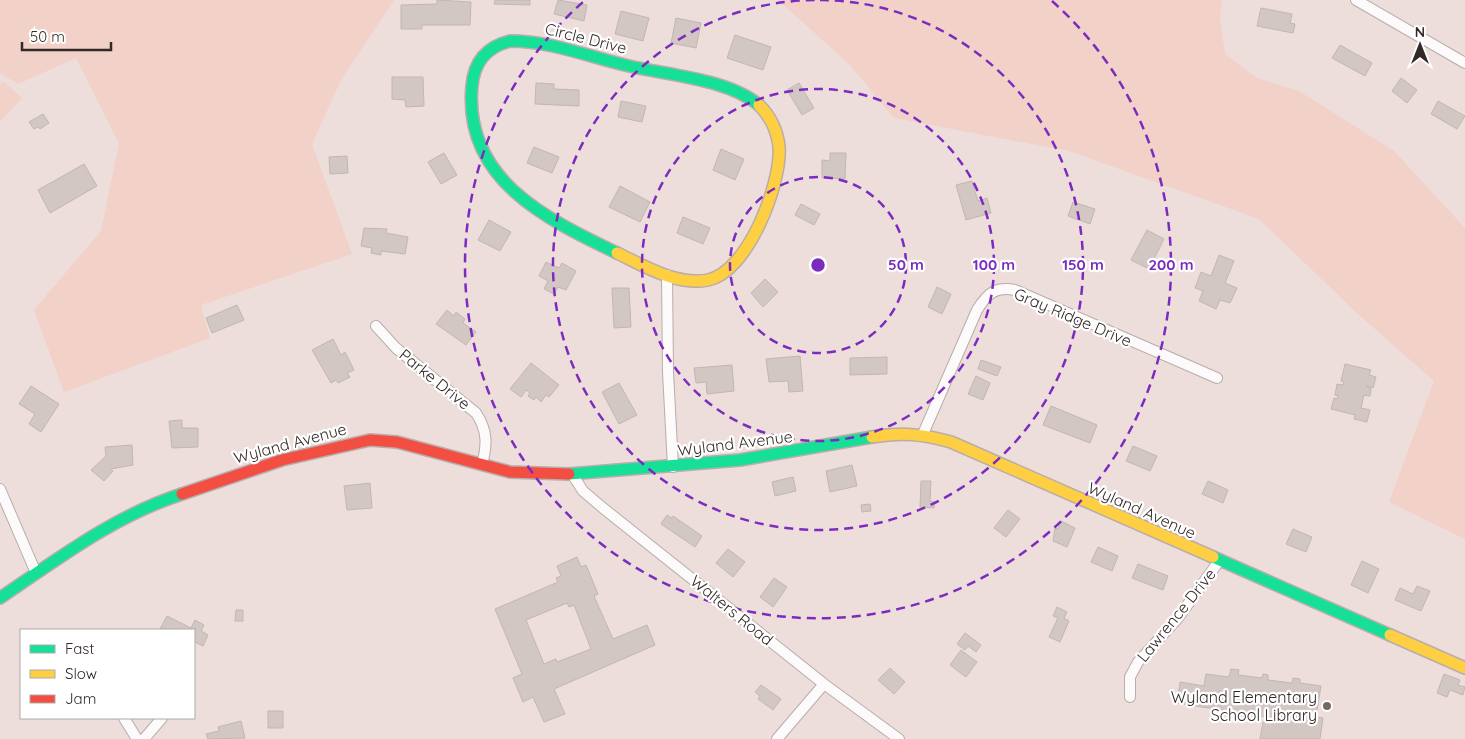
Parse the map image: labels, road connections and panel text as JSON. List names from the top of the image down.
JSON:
{
  "streets": {
    "street": [
      "Circle Drive",
      "Gray Ridge Drive",
      "Parke Drive",
      "Wyland Avenue",
      "Walters Road",
      "Lawrence Drive"
    ]
  },
  "crossings": [
    ["Gray Ridge Drive", "Wyland Avenue"],
    ["Parke Drive", "Wyland Avenue"],
    ["Wyland Avenue", "Walters Road"],
    ["Wyland Avenue", "Lawrence Drive"]
  ],
  "places": ["Wyland Elementary School Library"],
  "legend": ["Fast", "Slow", "Jam"],
  "scale_bar": "50 m",
  "north": "top",
  "rings": [
    "50 m",
    "100 m",
    "150 m",
    "200 m"
  ]
}
